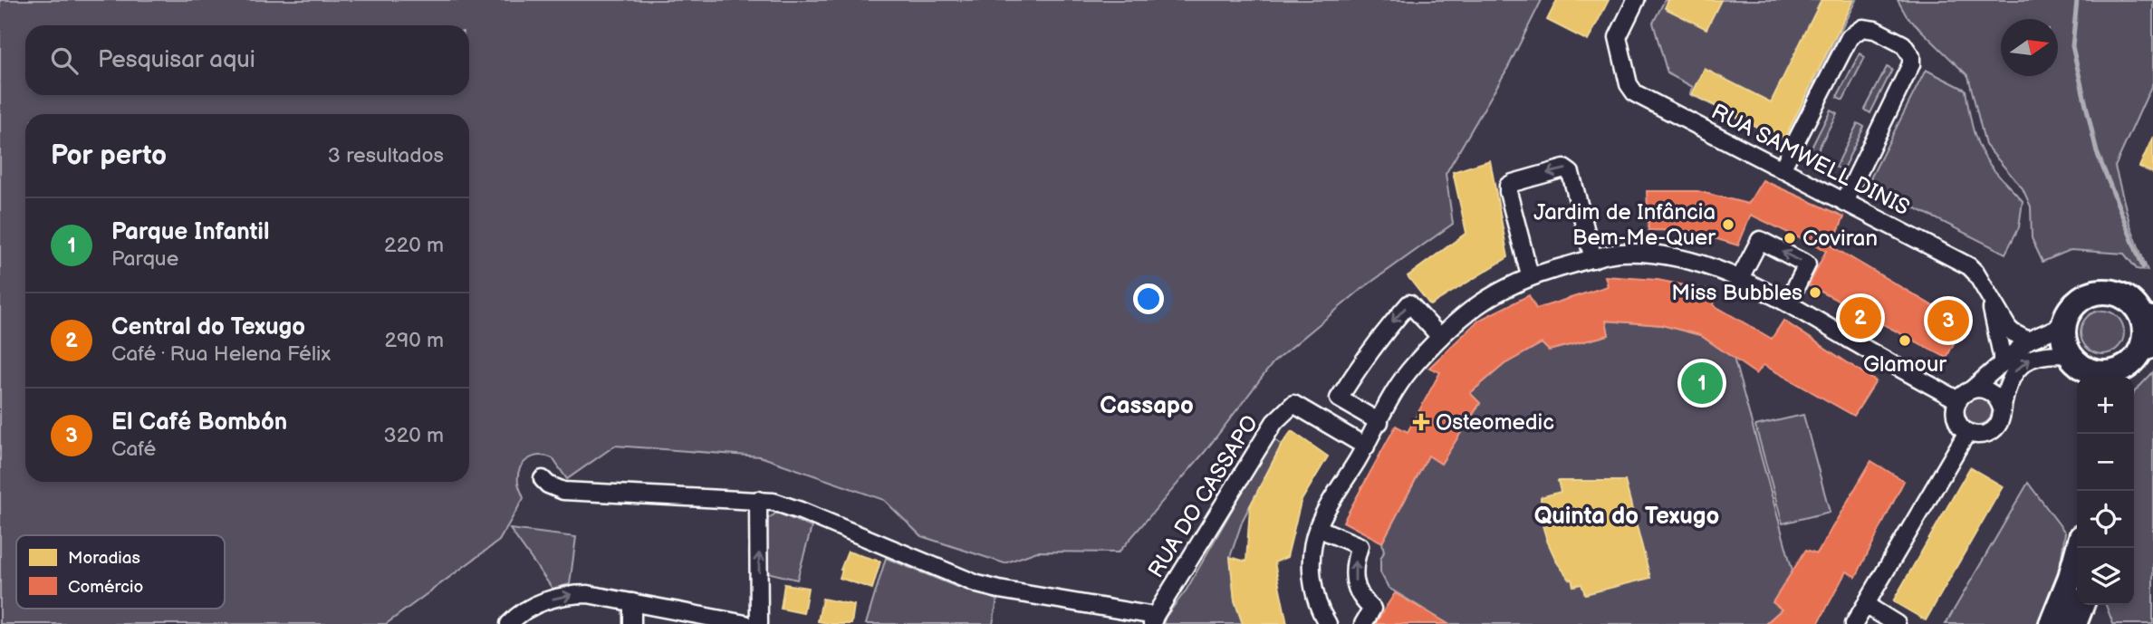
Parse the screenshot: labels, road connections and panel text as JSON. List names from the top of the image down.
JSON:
{
  "streets": {
    "street": ["RUA SAMWELL DINIS", "RUA DO CASSAPO"]
  },
  "districts": ["Cassapo", "Quinta do Texugo"],
  "places": {
    "other": [
      "Jardim de Infância Bem-Me-Quer",
      "Coviran",
      "Miss Bubbles",
      "Glamour"
    ],
    "health": ["Osteomedic"]
  },
  "legend": ["Moradias", "Comércio"],
  "north": "right",
  "page": {
    "search": "Pesquisar aqui",
    "heading": ["Por perto", "3 resultados"],
    "list": [
      {
        "mark": "1",
        "name": "Parque Infantil",
        "note": "Parque",
        "value": "220 m"
      },
      {
        "mark": "2",
        "name": "Central do Texugo",
        "note": "Café · Rua Helena Félix",
        "value": "290 m"
      },
      {
        "mark": "3",
        "name": "El Café Bombón",
        "note": "Café",
        "value": "320 m"
      }
    ],
    "pins": ["2", "3", "1"],
    "map_buttons": ["+", "−"]
  }
}
